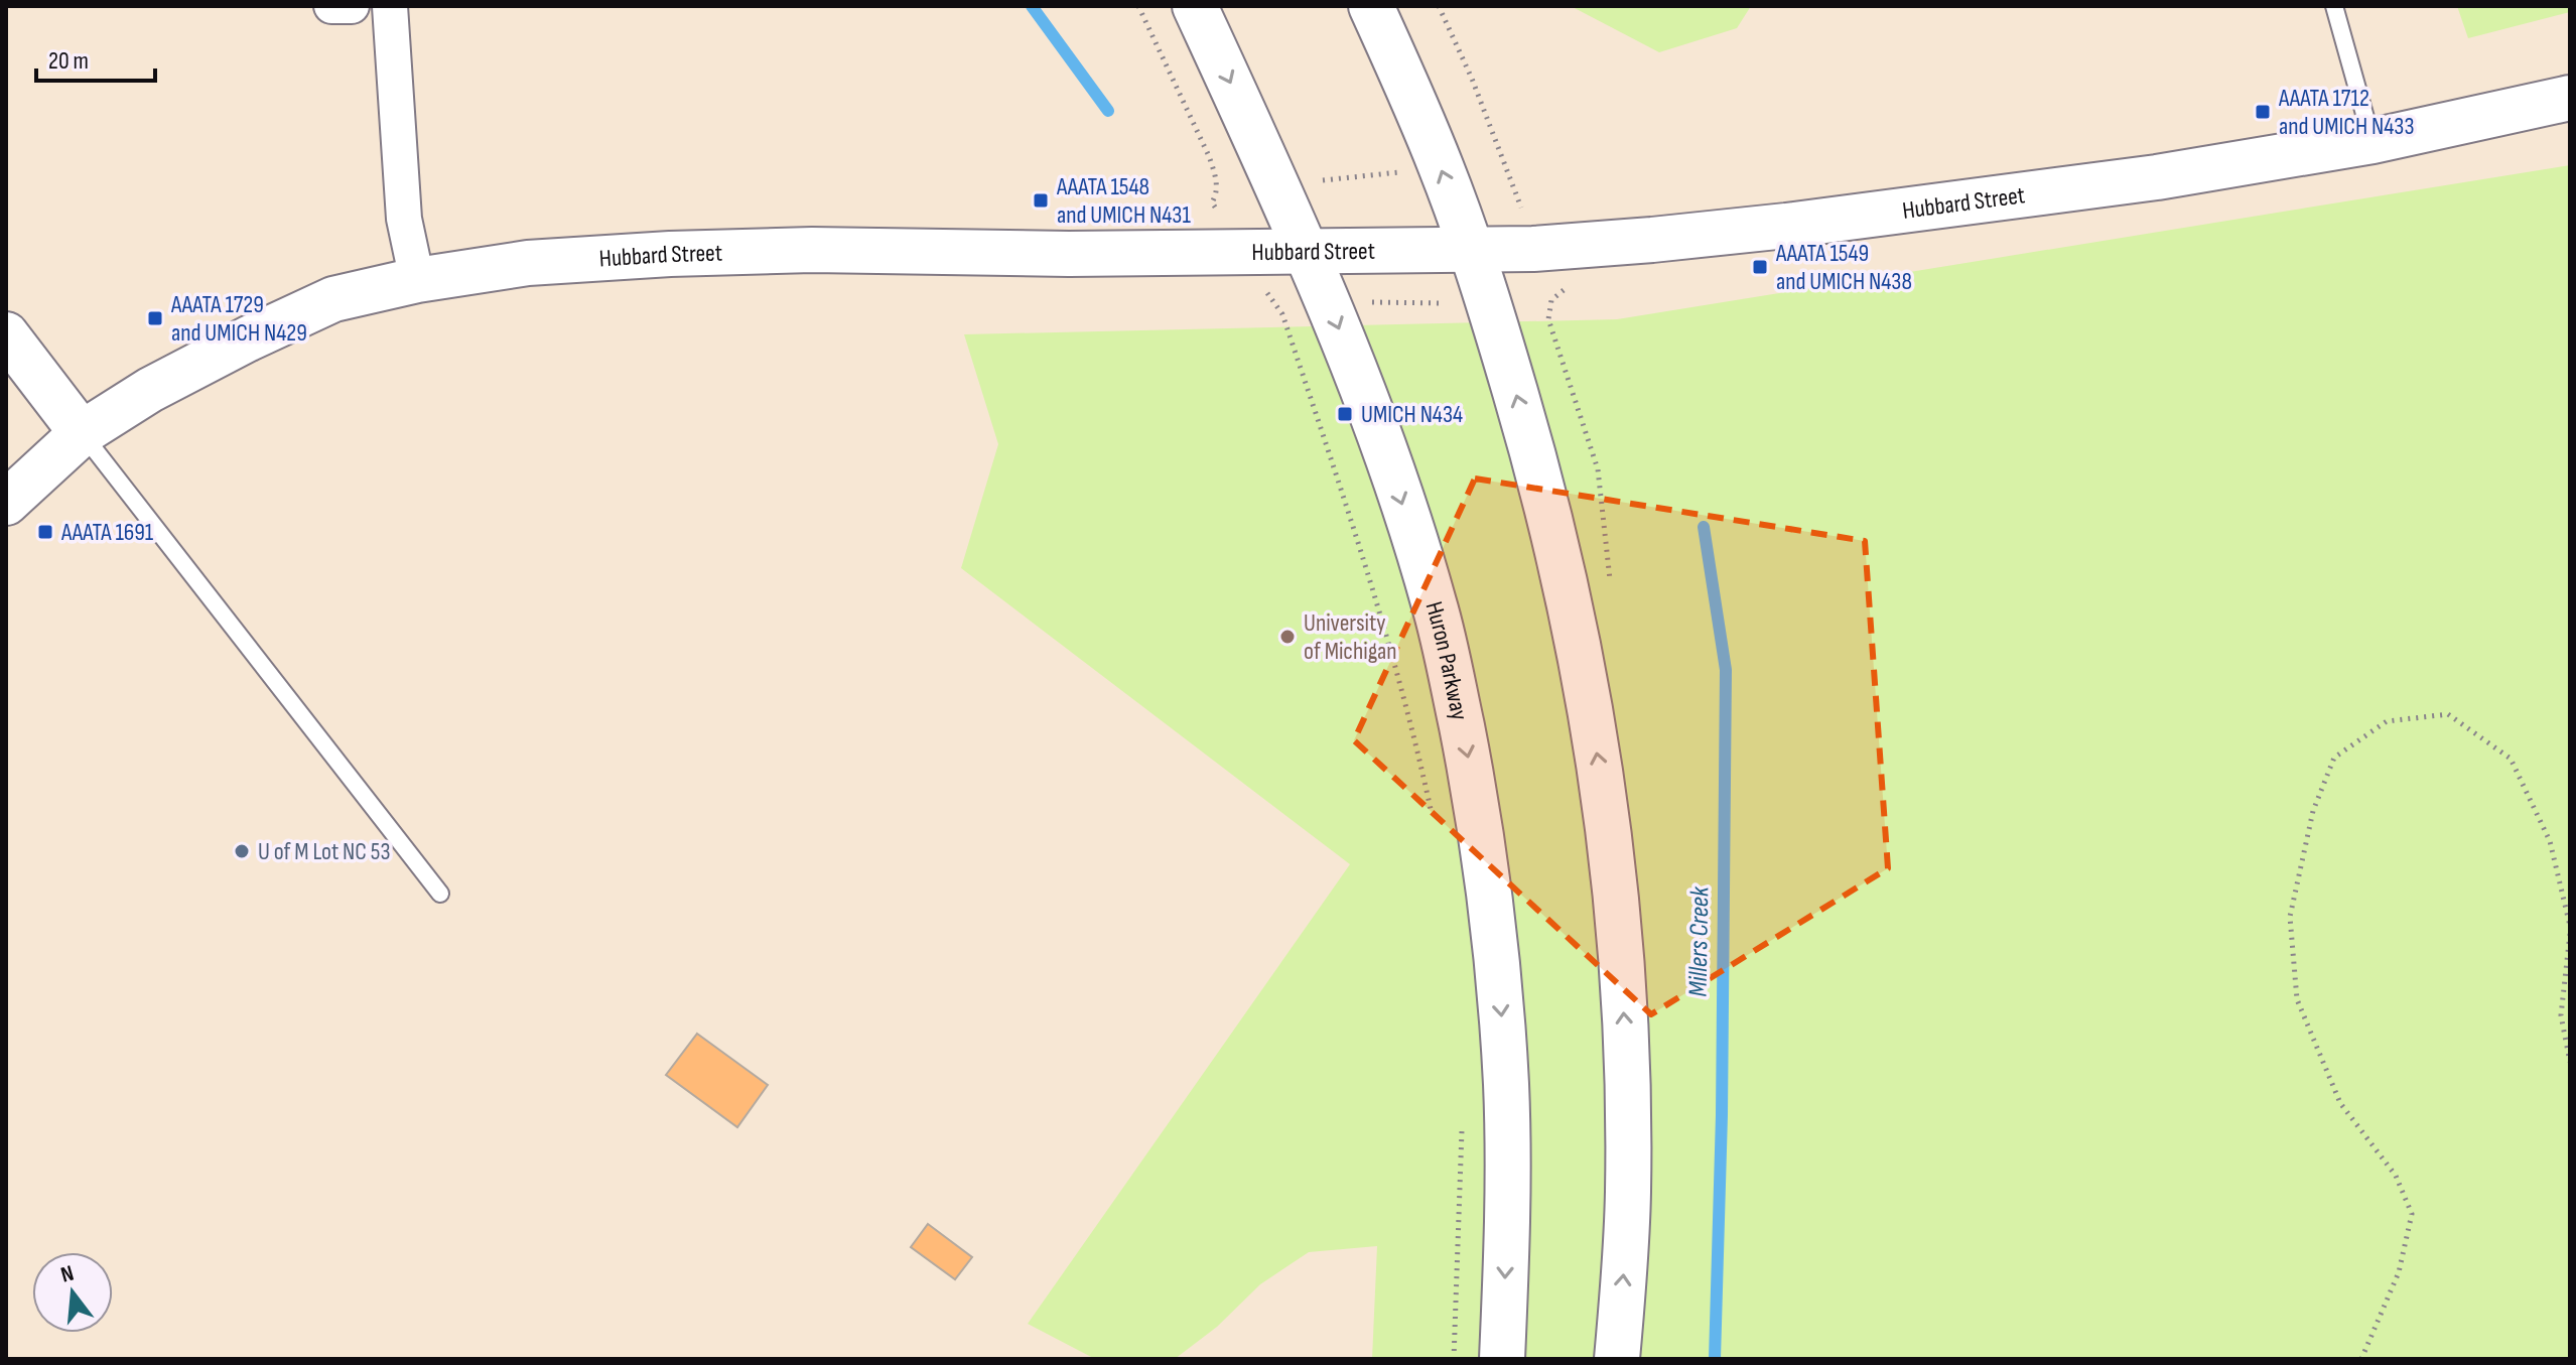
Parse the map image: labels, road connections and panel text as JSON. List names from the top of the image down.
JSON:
{
  "streets": {
    "main road": ["Hubbard Street", "Huron Parkway"]
  },
  "crossings": [
    ["Hubbard Street", "Huron Parkway"]
  ],
  "water": ["Millers Creek"],
  "places": {
    "transit": [
      "AAATA 1712 and UMICH N433",
      "AAATA 1548 and UMICH N431",
      "AAATA 1549 and UMICH N438",
      "AAATA 1729 and UMICH N429",
      "UMICH N434",
      "AAATA 1691"
    ],
    "other": ["University of Michigan", "U of M Lot NC 53"]
  },
  "scale_bar": "20 m",
  "north": "top"
}
